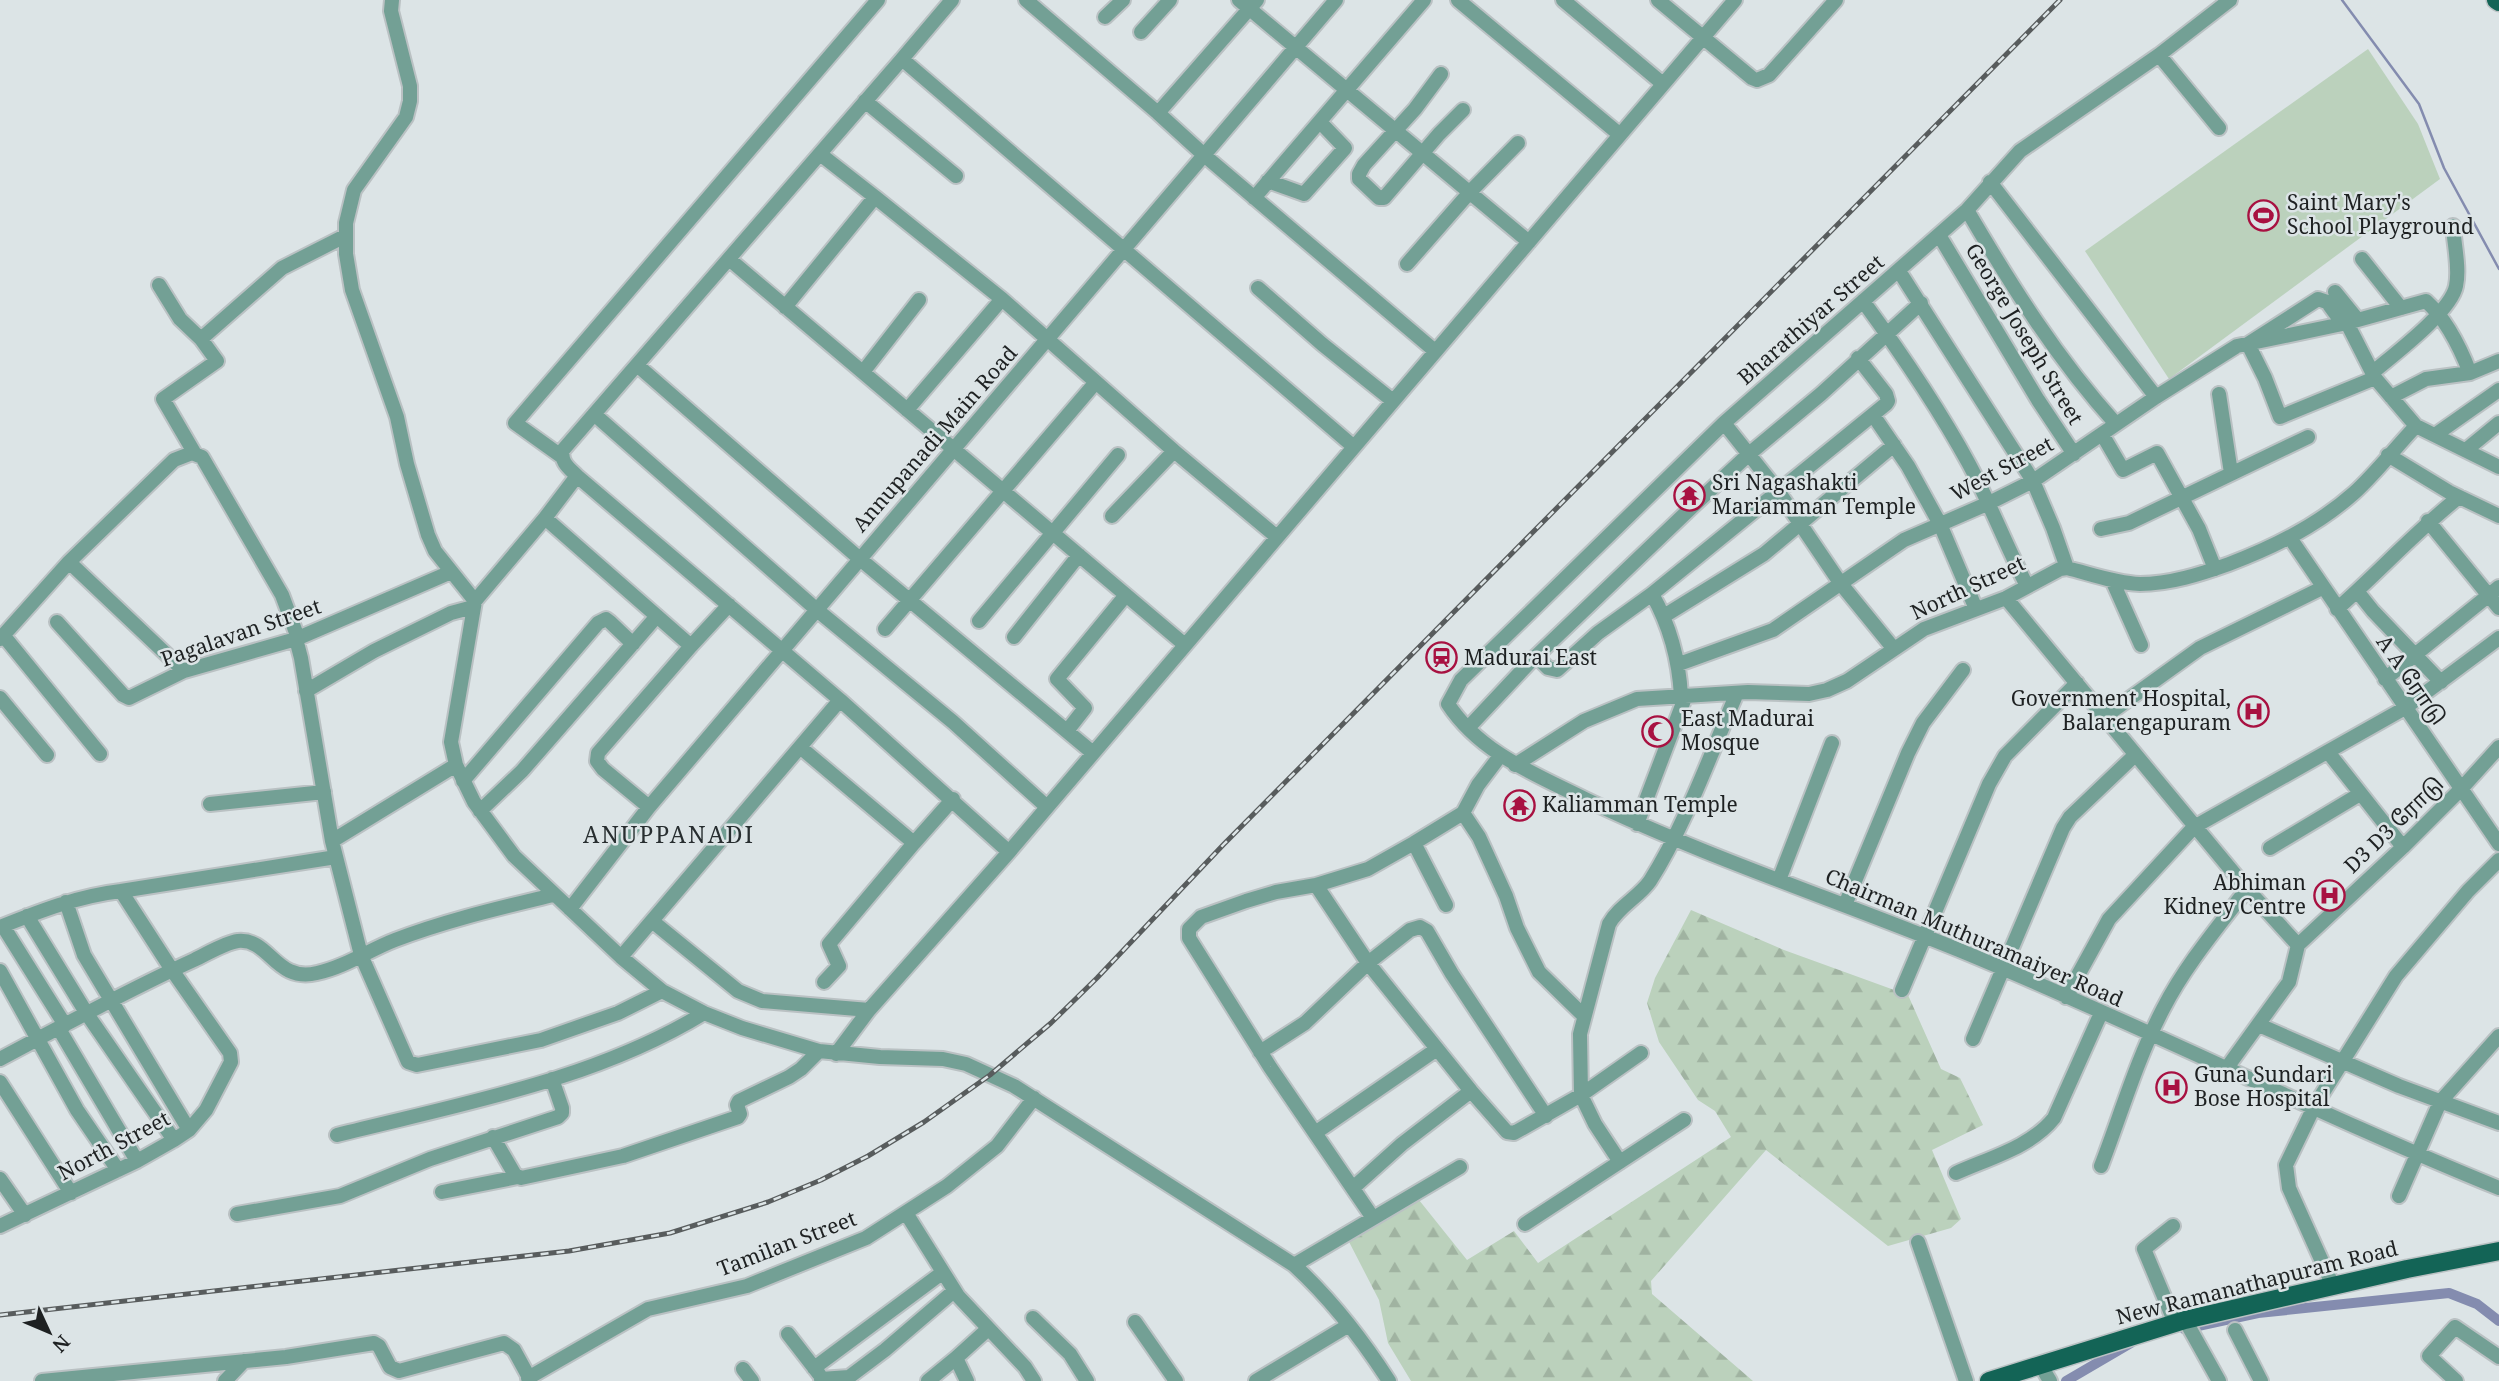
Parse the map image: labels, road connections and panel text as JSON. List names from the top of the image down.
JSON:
{
  "streets": {
    "main road": ["New Ramanathapuram Road"],
    "street": [
      "Bharathiyar Street",
      "George Joseph Street",
      "Annupanadi Main Road",
      "West Street",
      "North Street",
      "Pagalavan Street",
      "A A ரோடு",
      "D3 D3 ரோடு",
      "Chairman Muthuramaiyer Road",
      "Tamilan Street"
    ]
  },
  "crossings": [
    ["Bharathiyar Street", "George Joseph Street"],
    ["Bharathiyar Street", "Chairman Muthuramaiyer Road"],
    ["George Joseph Street", "West Street"],
    ["North Street", "Chairman Muthuramaiyer Road"],
    ["A A ரோடு", "D3 D3 ரோடு"]
  ],
  "districts": ["ANUPPANADI"],
  "places": {
    "sports": ["Saint Mary's School Playground"],
    "temple": ["Sri Nagashakti Mariamman Temple", "Kaliamman Temple"],
    "station": ["Madurai East"],
    "hospital": ["Government Hospital, Balarengapuram", "Abhiman Kidney Centre", "Guna Sundari Bose Hospital"],
    "mosque": ["East Madurai Mosque"]
  },
  "north": "bottom right"
}
